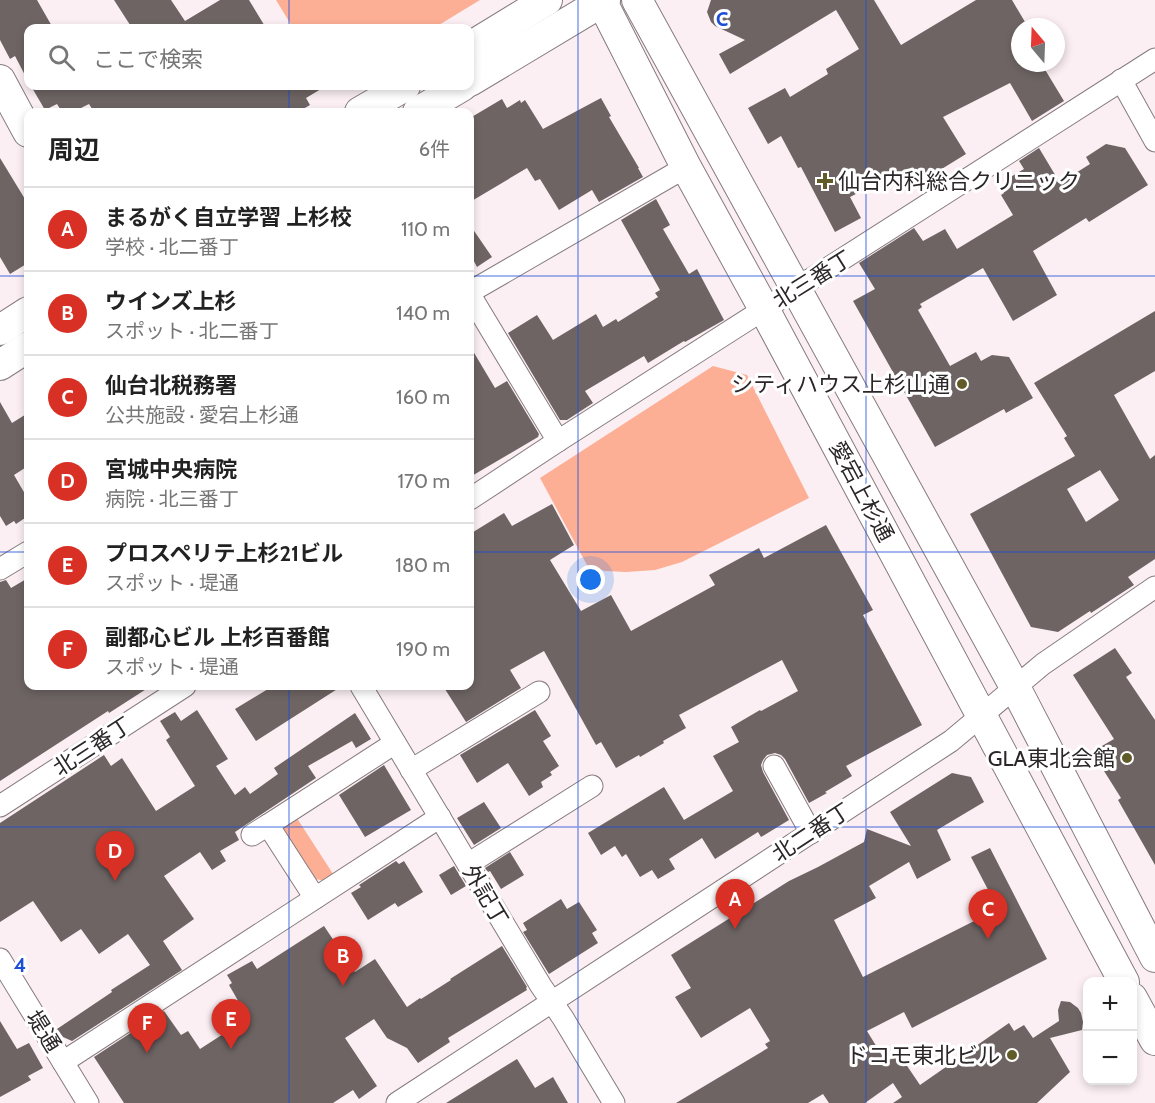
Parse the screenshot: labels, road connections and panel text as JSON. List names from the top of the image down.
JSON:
{
  "streets": {
    "street": [
      "北三番丁",
      "愛宕上杉通",
      "北二番丁",
      "外記丁",
      "堤通"
    ]
  },
  "crossings": [
    ["北三番丁", "愛宕上杉通"],
    ["愛宕上杉通", "北二番丁"],
    ["北二番丁", "外記丁"]
  ],
  "places": {
    "health": ["仙台内科総合クリニック"],
    "other": ["シティハウス上杉山通", "GLA東北会館", "ドコモ東北ビル"]
  },
  "north": "top",
  "page": {
    "search": "ここで検索",
    "heading": ["周辺", "6件"],
    "list": [
      {
        "mark": "A",
        "name": "まるがく自立学習 上杉校",
        "note": "学校 · 北二番丁",
        "value": "110 m"
      },
      {
        "mark": "B",
        "name": "ウインズ上杉",
        "note": "スポット · 北二番丁",
        "value": "140 m"
      },
      {
        "mark": "C",
        "name": "仙台北税務署",
        "note": "公共施設 · 愛宕上杉通",
        "value": "160 m"
      },
      {
        "mark": "D",
        "name": "宮城中央病院",
        "note": "病院 · 北三番丁",
        "value": "170 m"
      },
      {
        "mark": "E",
        "name": "プロスペリテ上杉21ビル",
        "note": "スポット · 堤通",
        "value": "180 m"
      },
      {
        "mark": "F",
        "name": "副都心ビル 上杉百番館",
        "note": "スポット · 堤通",
        "value": "190 m"
      }
    ],
    "pins": [
      "D",
      "A",
      "C",
      "B",
      "E",
      "F"
    ],
    "map_buttons": ["+", "−"]
  },
  "grid": {
    "columns": ["C"],
    "rows": ["4"]
  }
}
